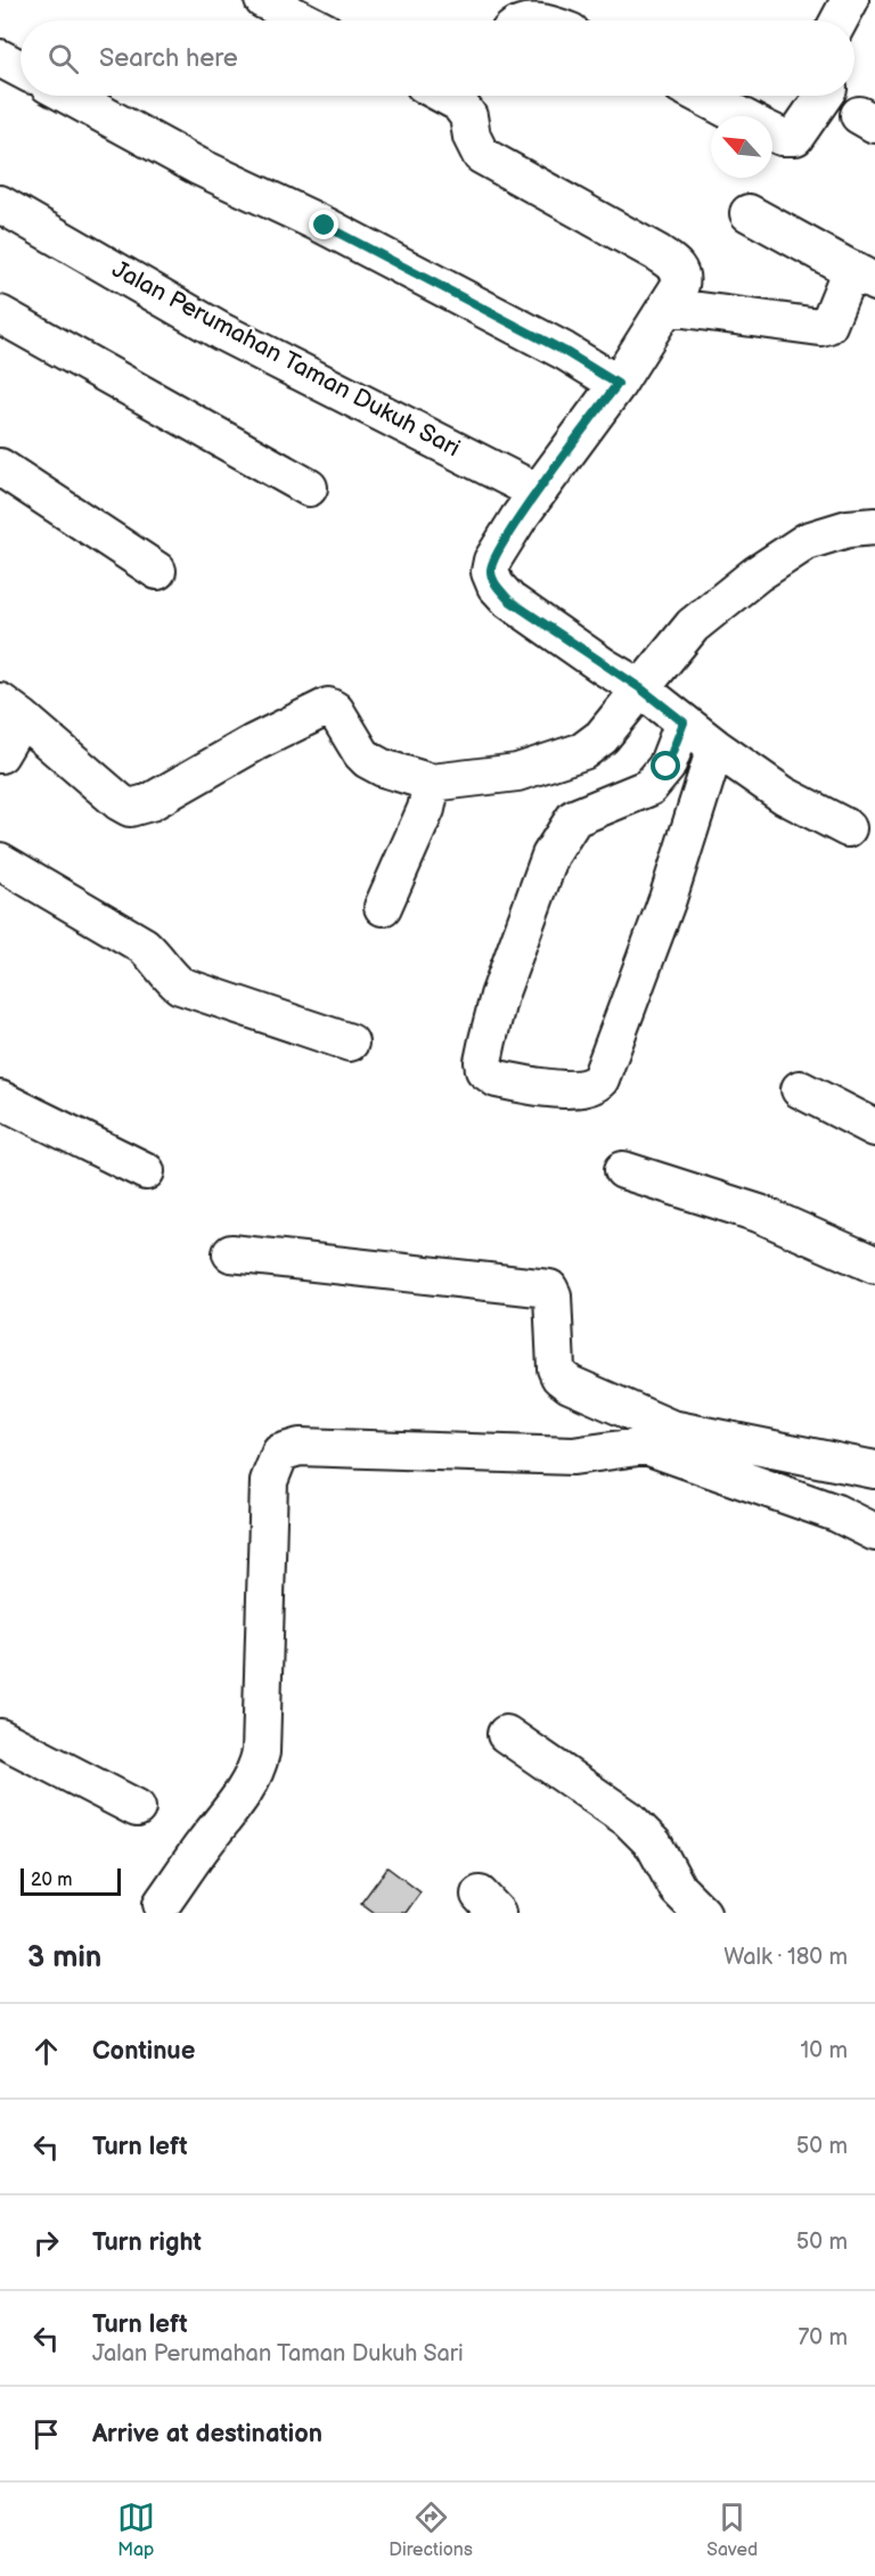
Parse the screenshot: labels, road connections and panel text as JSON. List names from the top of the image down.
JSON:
{
  "streets": {
    "street": ["Jalan Perumahan Taman Dukuh Sari"]
  },
  "scale_bar": "20 m",
  "north": "top left",
  "page": {
    "search": "Search here",
    "scale": "20 m",
    "heading": ["3 min", "Walk · 180 m"],
    "list": [
      ["Continue", "10 m"],
      ["Turn left", "50 m"],
      ["Turn right", "50 m"],
      ["Turn left", "Jalan Perumahan Taman Dukuh Sari", "70 m"],
      "Arrive at destination"
    ],
    "nav": ["Map", "Directions", "Saved"]
  }
}
